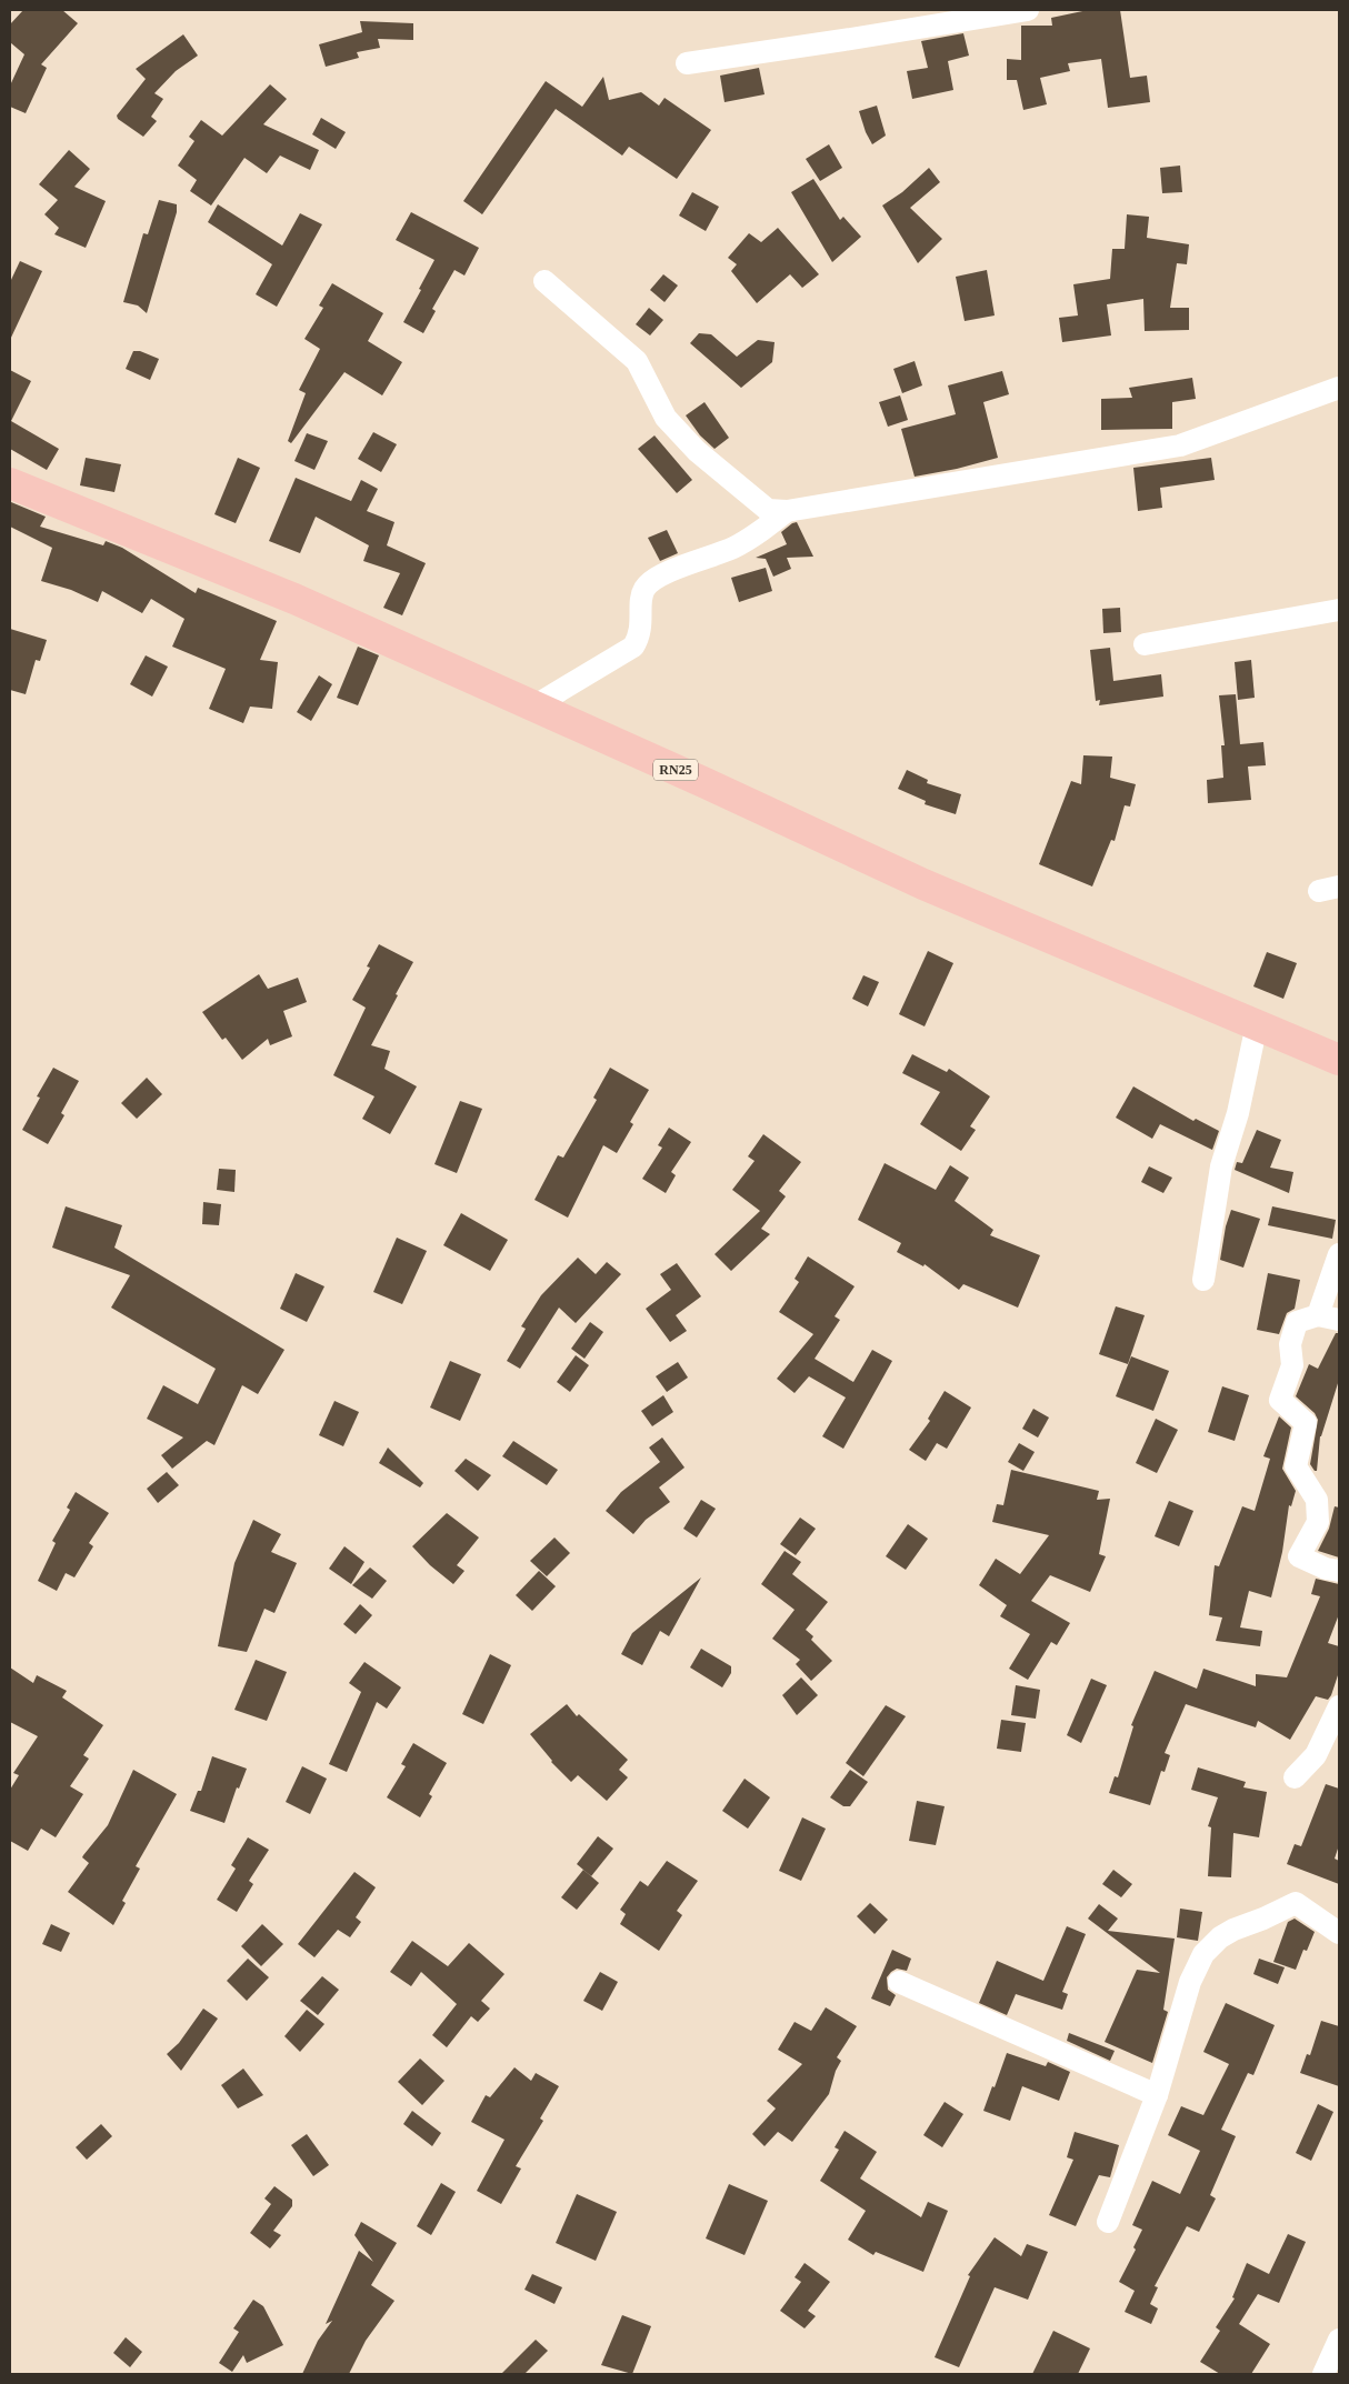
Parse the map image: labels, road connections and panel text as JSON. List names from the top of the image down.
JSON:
{
  "streets": {
    "main road": ["RN25"]
  }
}
